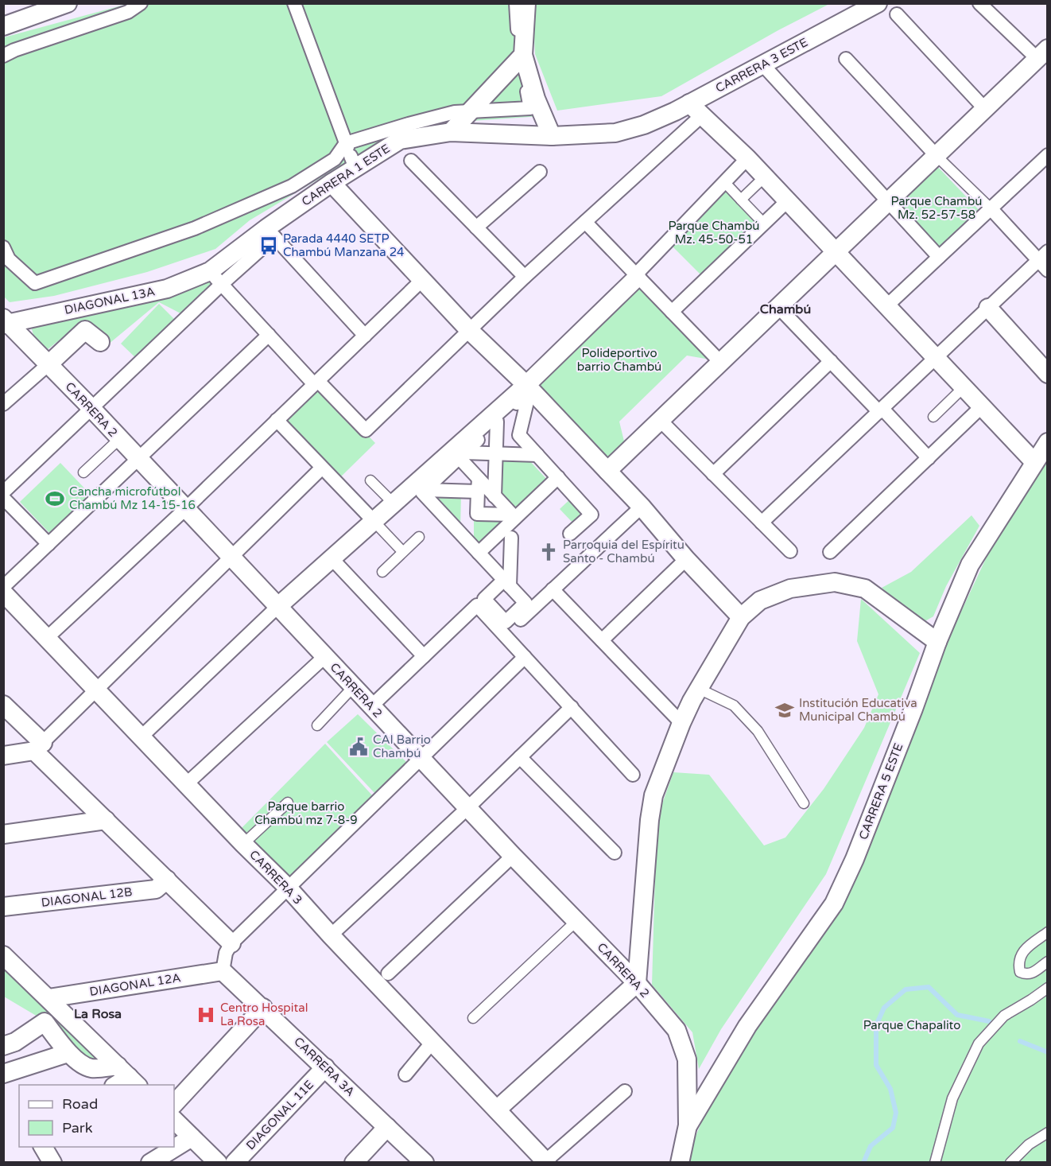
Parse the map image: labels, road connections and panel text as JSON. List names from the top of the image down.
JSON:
{
  "streets": {
    "street": [
      "CARRERA 3 ESTE",
      "CARRERA 1 ESTE",
      "DIAGONAL 13A",
      "CARRERA 2",
      "CARRERA 5 ESTE",
      "CARRERA 3",
      "DIAGONAL 12B",
      "DIAGONAL 12A",
      "CARRERA 3A",
      "DIAGONAL 11E"
    ]
  },
  "crossings": [
    ["CARRERA 3 ESTE", "CARRERA 1 ESTE"],
    ["CARRERA 1 ESTE", "DIAGONAL 13A"],
    ["DIAGONAL 13A", "CARRERA 2"],
    ["CARRERA 2", "CARRERA 5 ESTE"],
    ["DIAGONAL 12A", "CARRERA 3A"],
    ["CARRERA 3A", "DIAGONAL 11E"]
  ],
  "districts": ["Chambú", "La Rosa"],
  "parks": [
    "Parque Chambú Mz. 52-57-58",
    "Parque Chambú Mz. 45-50-51",
    "Polideportivo barrio Chambú",
    "Parque barrio Chambú mz 7-8-9",
    "Parque Chapalito"
  ],
  "places": {
    "bus stop": ["Parada 4440 SETP Chambú Manzana 24"],
    "sports": ["Cancha microfútbol Chambú Mz 14-15-16"],
    "church": ["Parroquia del Espíritu Santo - Chambú"],
    "school or university": ["Institución Educativa Municipal Chambú"],
    "public building": ["CAI Barrio Chambú"],
    "hospital": ["Centro Hospital La Rosa"]
  },
  "legend": ["Road", "Park"]
}
